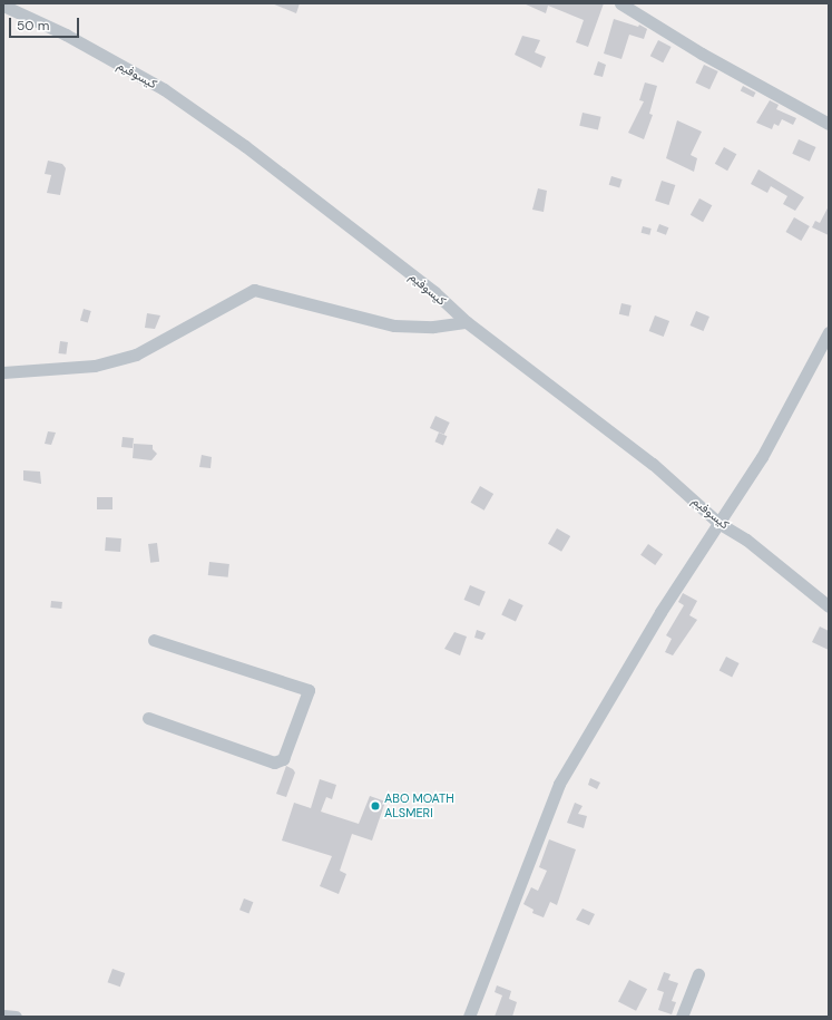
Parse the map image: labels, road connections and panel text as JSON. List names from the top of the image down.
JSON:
{
  "streets": {
    "street": ["كيسوفيم"]
  },
  "places": ["ABO MOATH ALSMERI"],
  "scale_bar": "50 m"
}
